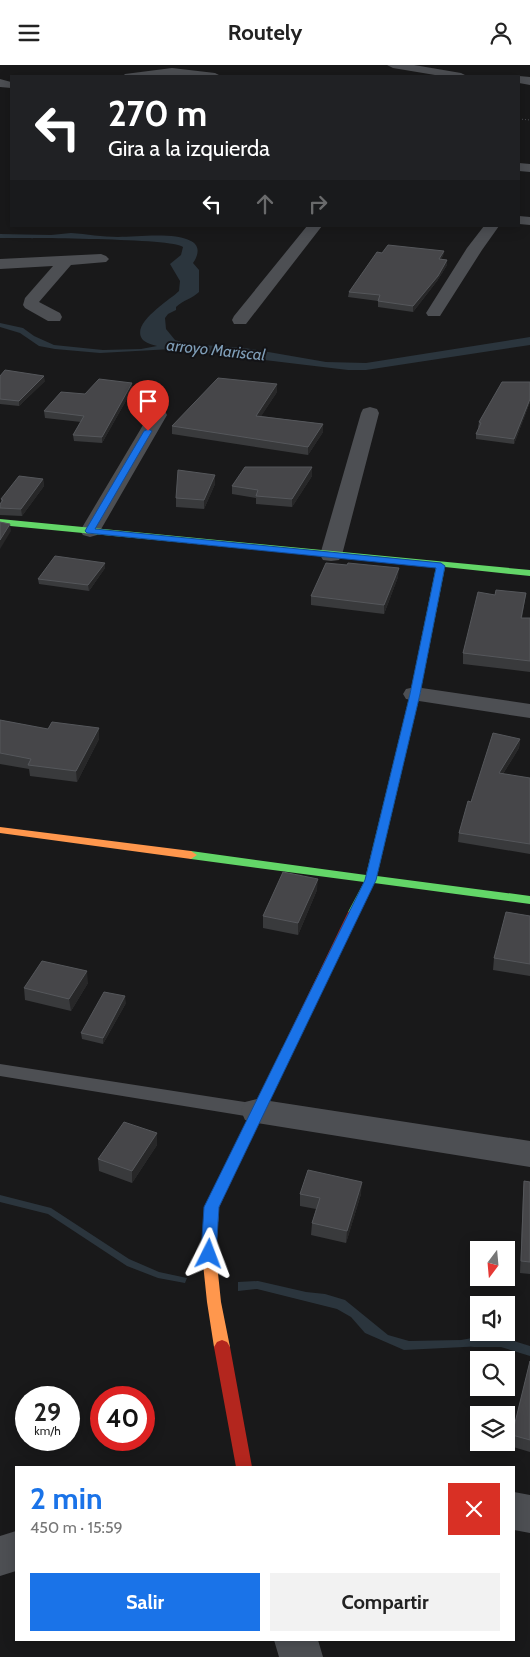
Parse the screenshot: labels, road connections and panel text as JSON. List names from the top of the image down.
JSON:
{
  "water": ["arroyo Mariscal"],
  "north": "bottom",
  "page": {
    "header": "Routely",
    "turn": ["270 m", "Gira a la izquierda"],
    "speed": "29 km/h",
    "limit": "40",
    "heading": ["2 min", "450 m · 15:59"],
    "buttons": ["Salir", "Compartir"]
  }
}
